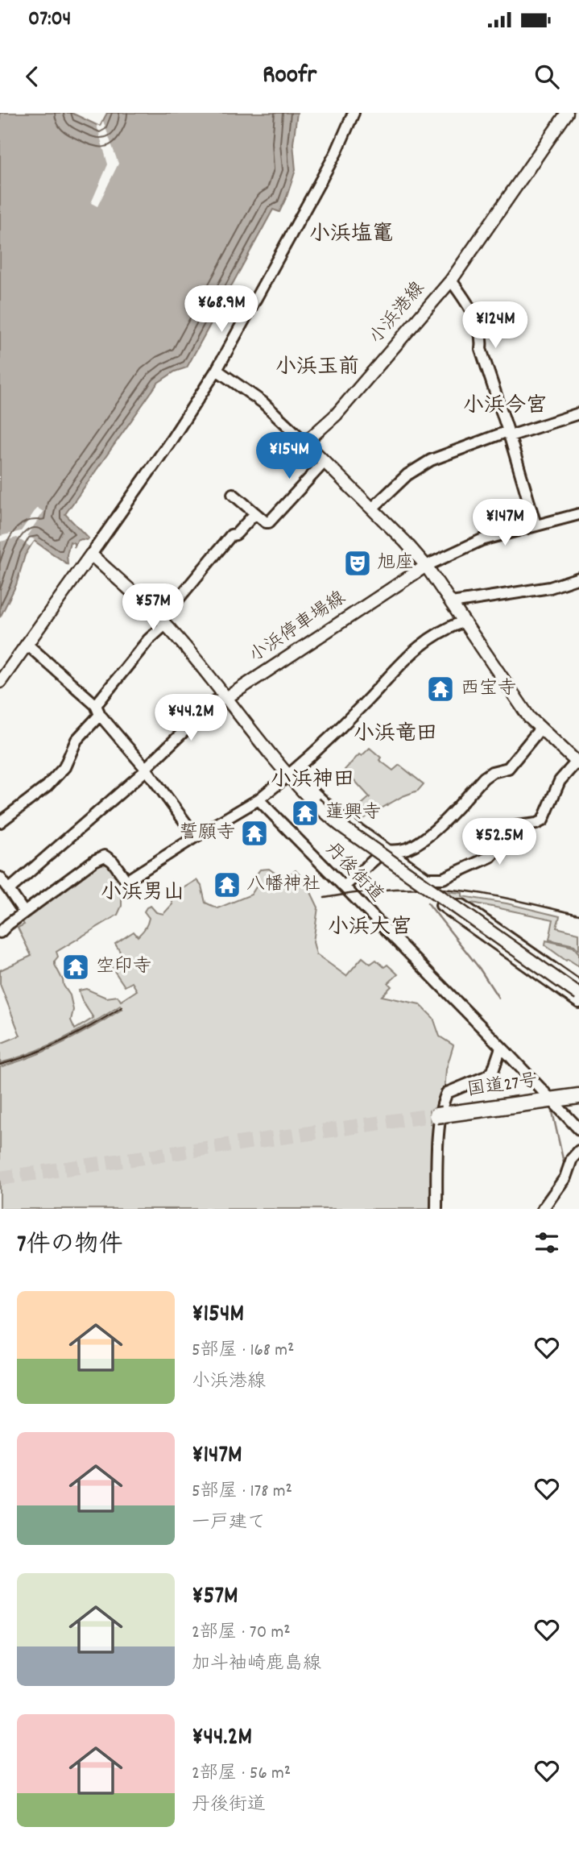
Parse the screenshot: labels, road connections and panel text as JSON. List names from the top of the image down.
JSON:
{
  "streets": {
    "highway": ["国道27号"],
    "main road": ["小浜港線", "小浜停車場線"],
    "street": ["丹後街道"]
  },
  "crossings": [
    ["丹後街道", "国道27号"]
  ],
  "districts": [
    "小浜塩竃",
    "小浜玉前",
    "小浜今宮",
    "小浜竜田",
    "小浜神田",
    "小浜男山",
    "小浜大宮"
  ],
  "places": {
    "theatre": ["旭座"],
    "temple": [
      "西宝寺",
      "蓮興寺",
      "誓願寺",
      "八幡神社",
      "空印寺"
    ]
  },
  "page": {
    "status": "07:04",
    "header": "Roofr",
    "price": [
      "¥68.9M",
      "¥124M",
      "¥154M",
      "¥147M",
      "¥57M",
      "¥44.2M",
      "¥52.5M"
    ],
    "heading": "7件の物件",
    "list": [
      {
        "name": "¥154M",
        "note": "5部屋 · 168 m² · 小浜港線"
      },
      {
        "name": "¥147M",
        "note": "5部屋 · 178 m² · 一戸建て"
      },
      {
        "name": "¥57M",
        "note": "2部屋 · 70 m² · 加斗袖崎鹿島線"
      },
      {
        "name": "¥44.2M",
        "note": "2部屋 · 56 m² · 丹後街道"
      }
    ]
  }
}
